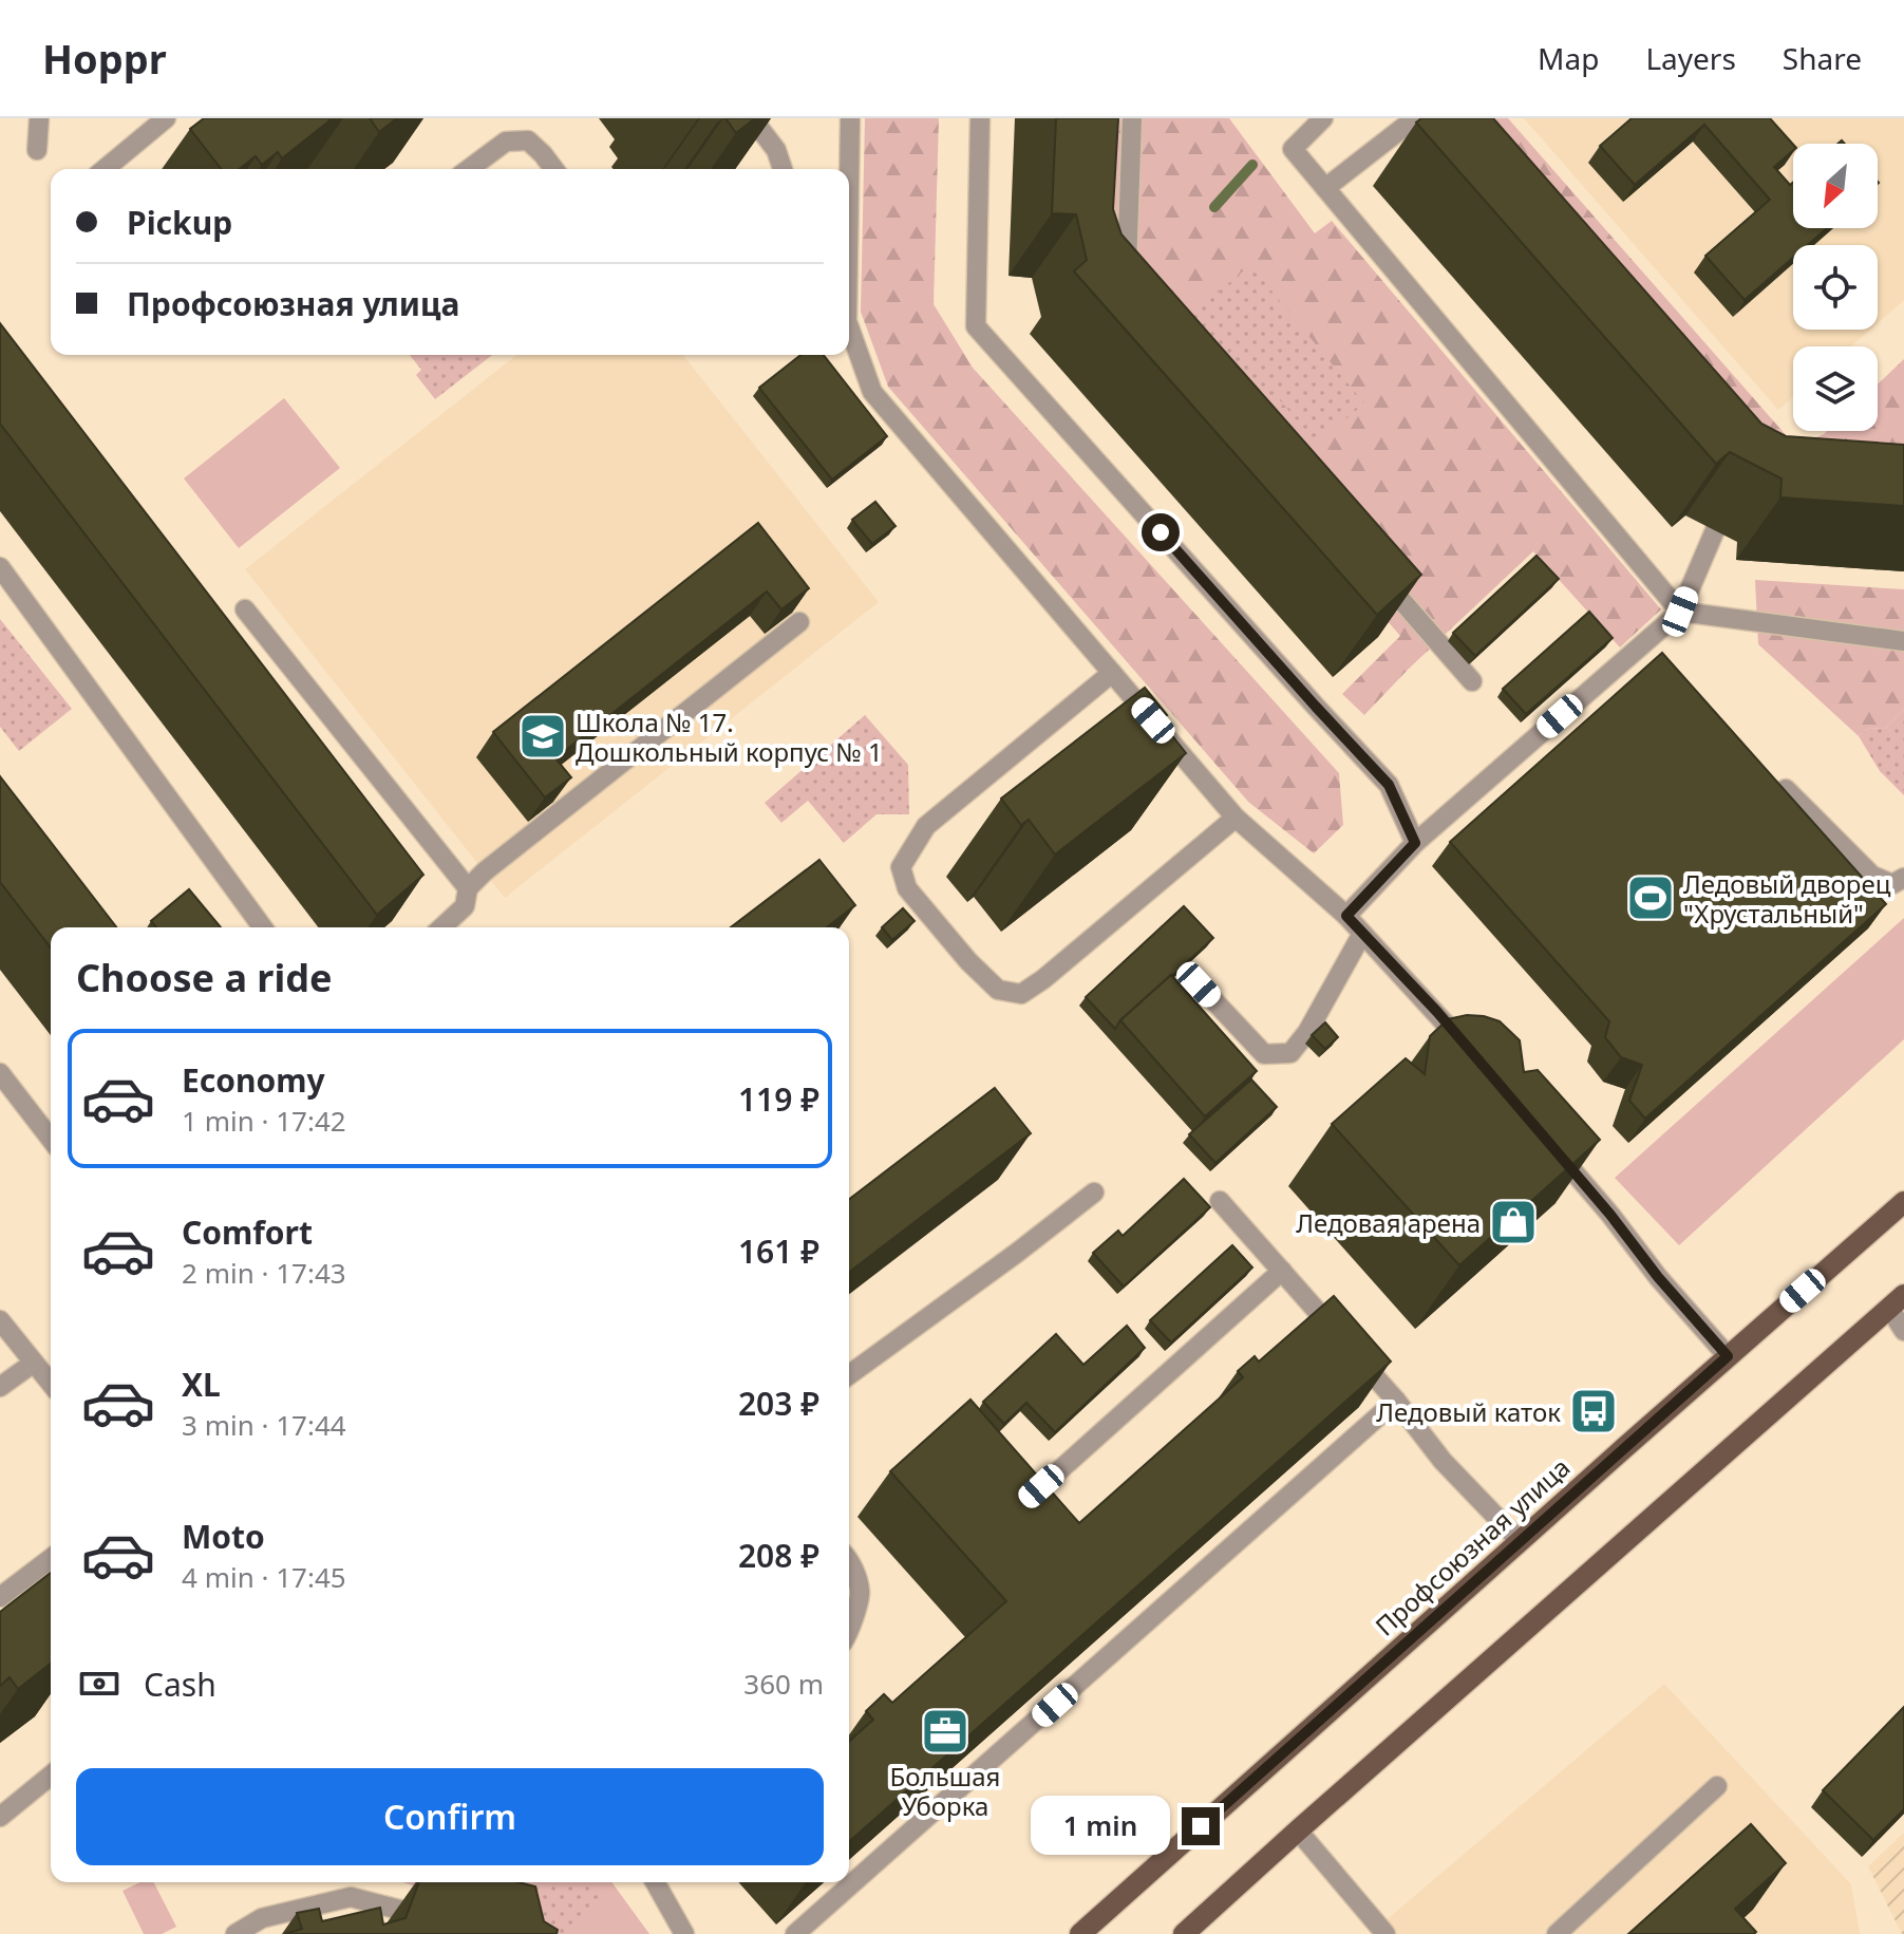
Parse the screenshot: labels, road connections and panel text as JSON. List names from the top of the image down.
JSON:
{
  "streets": {
    "main road": ["Профсоюзная улица"]
  },
  "places": {
    "school or university": ["Школа № 17. Дошкольный корпус № 1"],
    "sports": ["Ледовый дворец \"Хрустальный\""],
    "shop": ["Ледовая арена"],
    "bus stop": ["Ледовый каток"],
    "office": ["Большая Уборка"]
  },
  "north": "bottom left",
  "page": {
    "header": "Hoppr",
    "nav": ["Map", "Layers", "Share"],
    "banner": ["Pickup", "Профсоюзная улица"],
    "heading": "Choose a ride",
    "list": [
      {
        "name": "Economy",
        "note": "1 min · 17:42",
        "value": "119 ₽"
      },
      {
        "name": "Comfort",
        "note": "2 min · 17:43",
        "value": "161 ₽"
      },
      {
        "name": "XL",
        "note": "3 min · 17:44",
        "value": "203 ₽"
      },
      {
        "name": "Moto",
        "note": "4 min · 17:45",
        "value": "208 ₽"
      }
    ],
    "pay": ["Cash", "360 m"],
    "buttons": "Confirm",
    "bubble": "1 min"
  }
}
